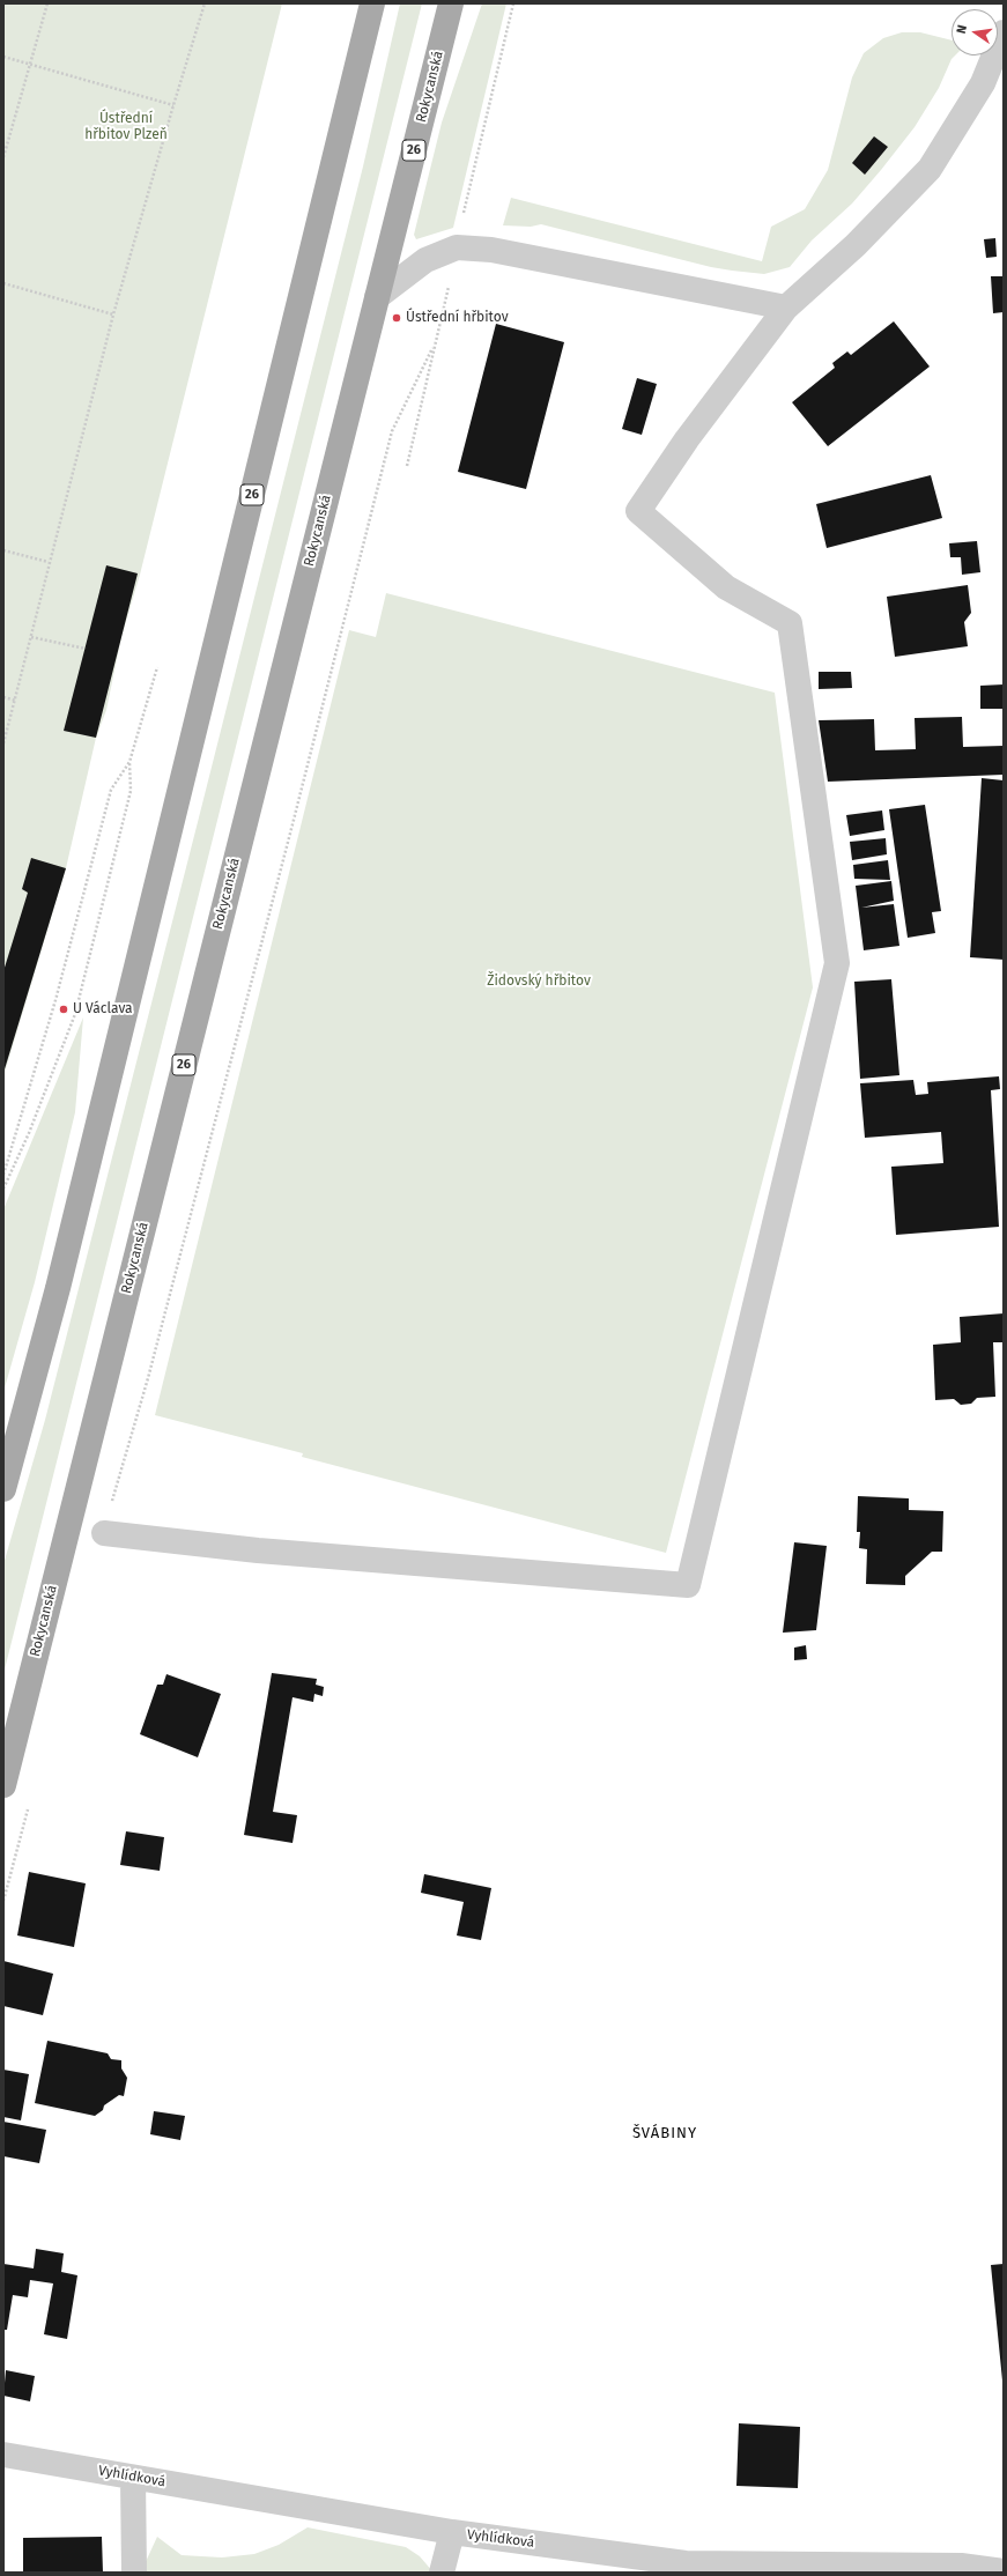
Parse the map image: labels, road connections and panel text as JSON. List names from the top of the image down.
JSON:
{
  "streets": {
    "main road": ["Rokycanská", "26"],
    "street": ["Vyhlídková"]
  },
  "districts": ["ŠVÁBINY"],
  "parks": ["Ústřední hřbitov Plzeň", "Židovský hřbitov"],
  "places": ["Ústřední hřbitov", "U Václava"],
  "north": "left"
}
